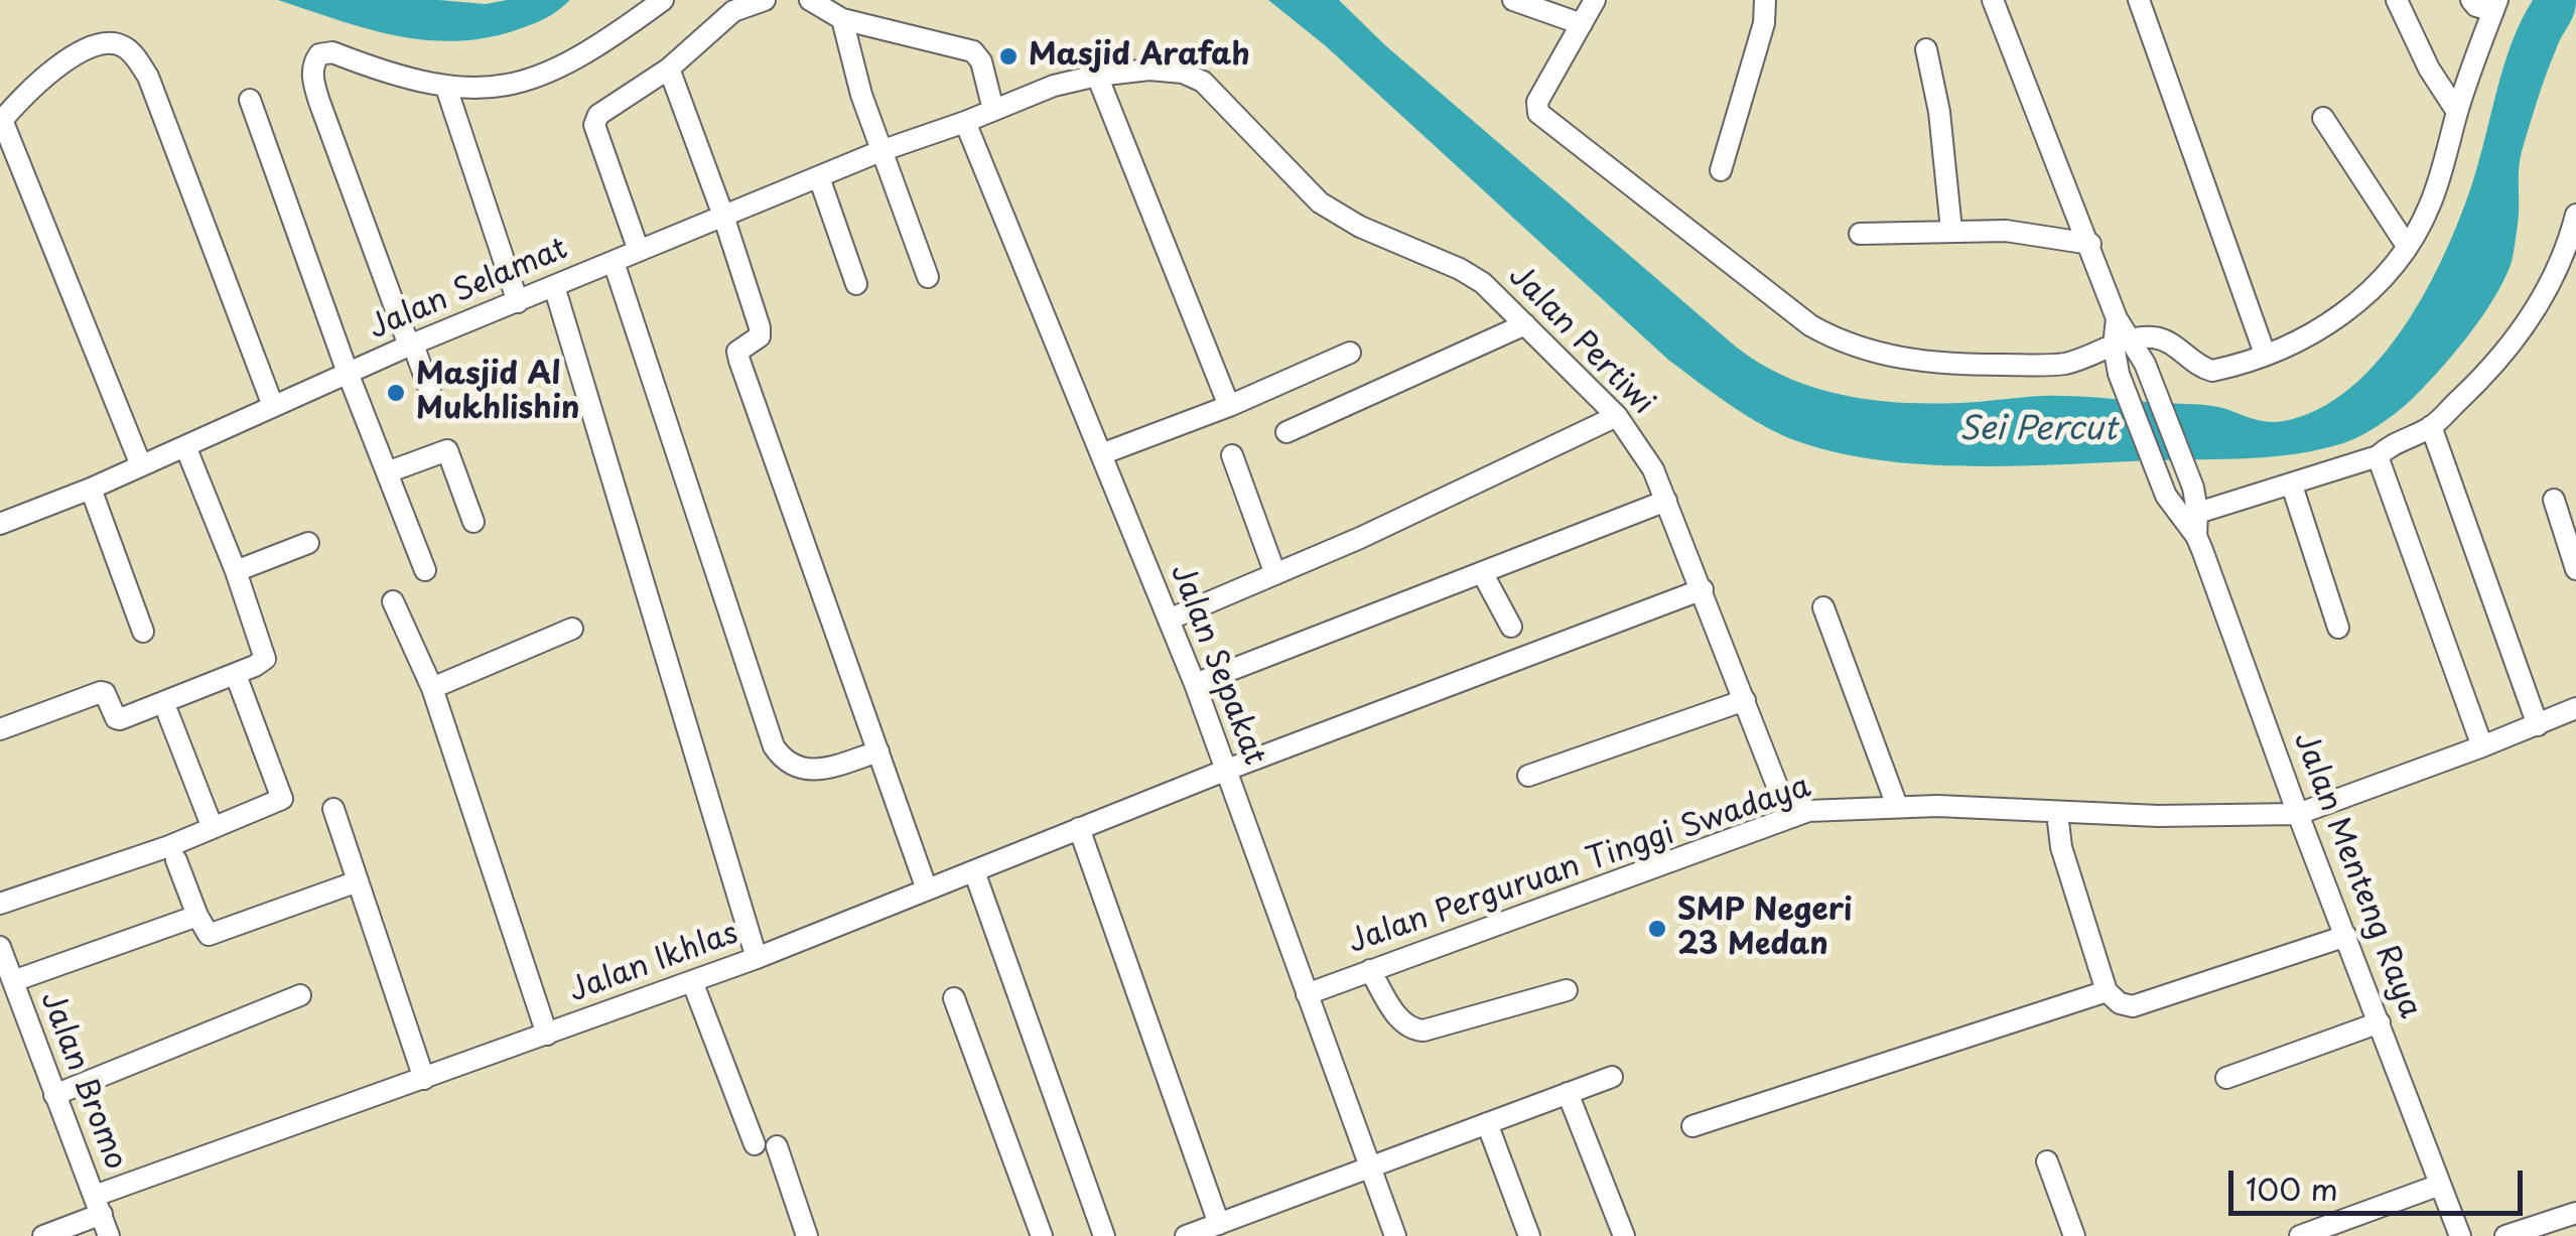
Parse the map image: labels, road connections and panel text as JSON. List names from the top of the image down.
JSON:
{
  "streets": {
    "street": [
      "Jalan Selamat",
      "Jalan Pertiwi",
      "Jalan Sepakat",
      "Jalan Perguruan Tinggi Swadaya",
      "Jalan Menteng Raya",
      "Jalan Ikhlas",
      "Jalan Bromo"
    ]
  },
  "crossings": [
    ["Jalan Selamat", "Jalan Pertiwi"],
    ["Jalan Selamat", "Jalan Sepakat"],
    ["Jalan Pertiwi", "Jalan Sepakat"],
    ["Jalan Pertiwi", "Jalan Perguruan Tinggi Swadaya"],
    ["Jalan Pertiwi", "Jalan Ikhlas"],
    ["Jalan Sepakat", "Jalan Perguruan Tinggi Swadaya"],
    ["Jalan Sepakat", "Jalan Ikhlas"],
    ["Jalan Perguruan Tinggi Swadaya", "Jalan Menteng Raya"],
    ["Jalan Ikhlas", "Jalan Bromo"]
  ],
  "water": ["Sei Percut"],
  "places": ["Masjid Arafah", "Masjid Al Mukhlishin", "SMP Negeri 23 Medan"],
  "scale_bar": "100 m"
}
